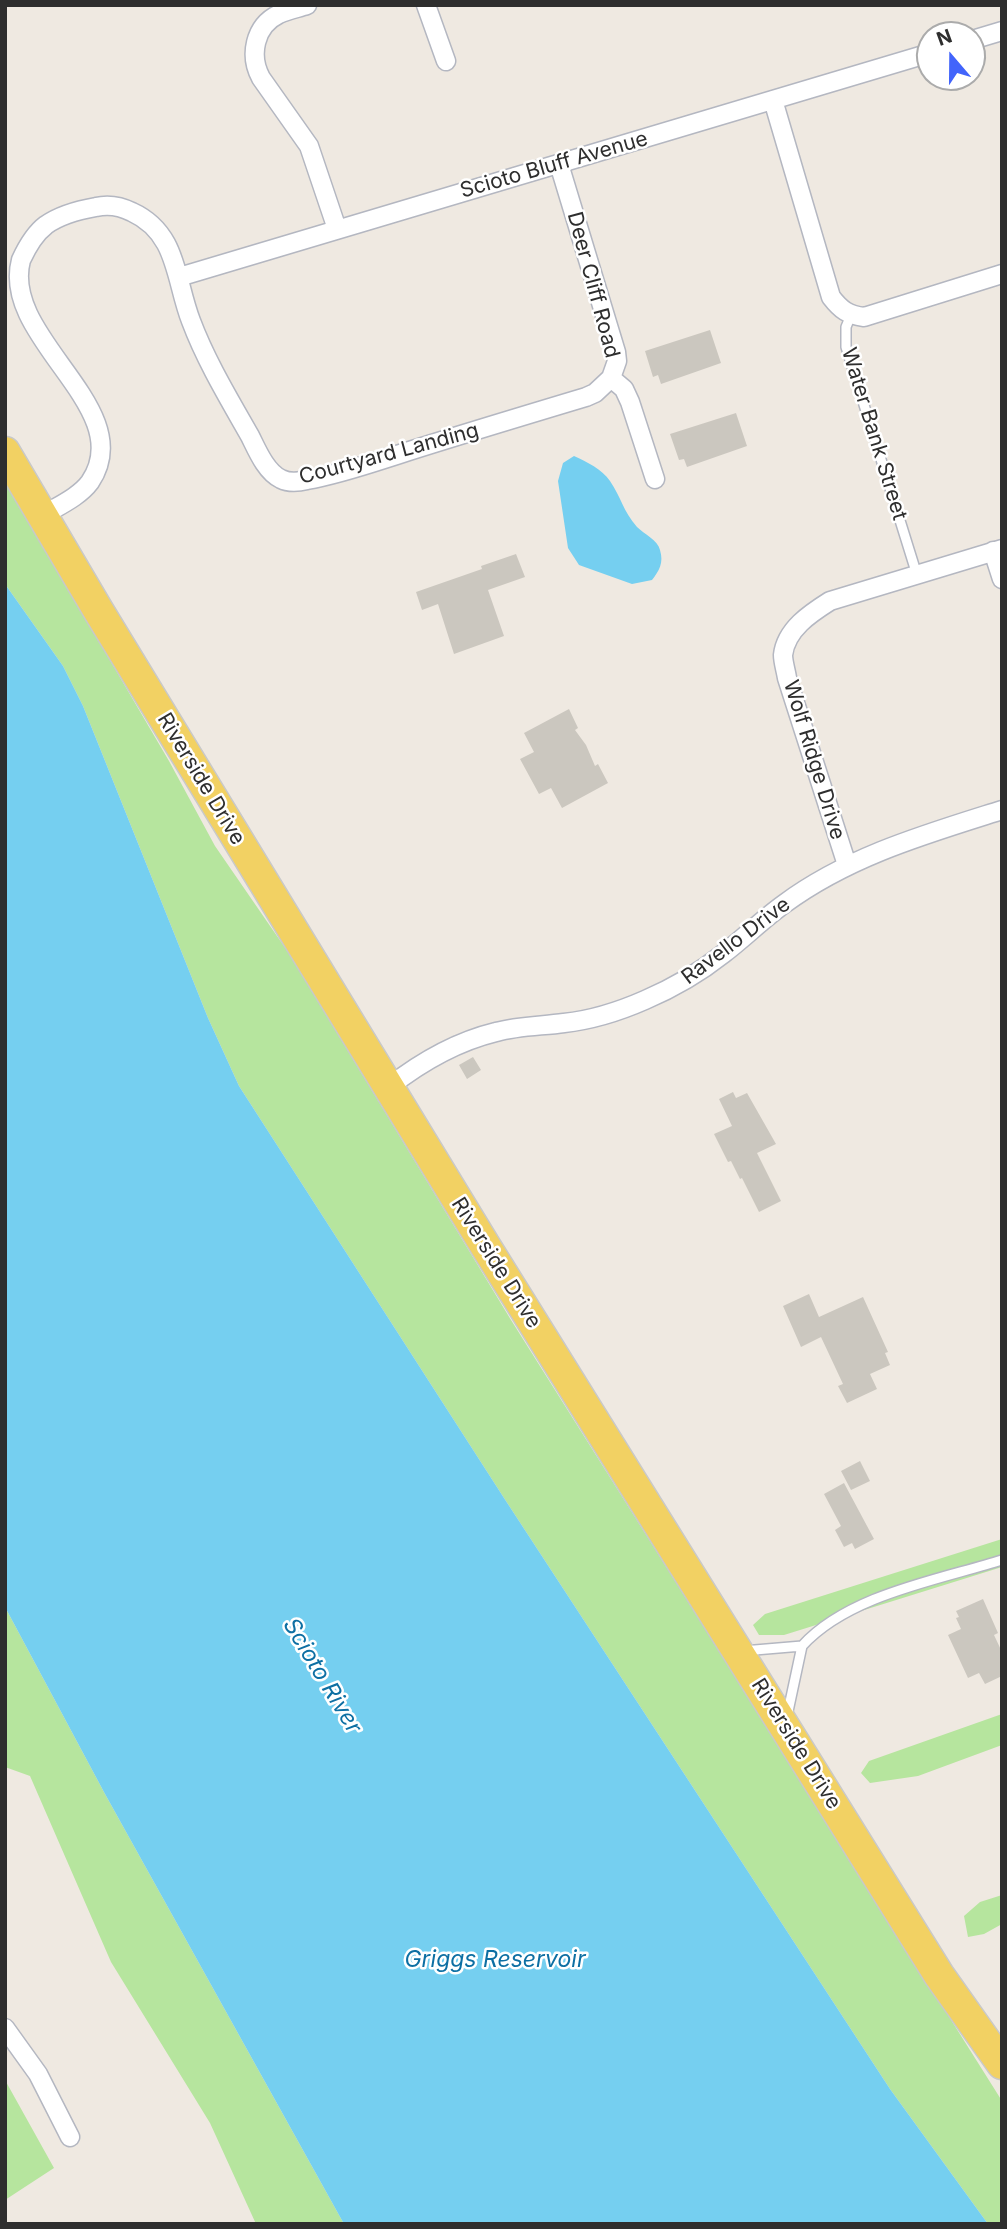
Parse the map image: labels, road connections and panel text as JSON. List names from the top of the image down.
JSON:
{
  "streets": {
    "main road": ["Riverside Drive"],
    "street": [
      "Scioto Bluff Avenue",
      "Deer Cliff Road",
      "Water Bank Street",
      "Courtyard Landing",
      "Wolf Ridge Drive",
      "Ravello Drive"
    ]
  },
  "crossings": [
    ["Scioto Bluff Avenue", "Deer Cliff Road"],
    ["Scioto Bluff Avenue", "Water Bank Street"],
    ["Scioto Bluff Avenue", "Courtyard Landing"],
    ["Deer Cliff Road", "Courtyard Landing"],
    ["Water Bank Street", "Wolf Ridge Drive"],
    ["Courtyard Landing", "Riverside Drive"],
    ["Wolf Ridge Drive", "Ravello Drive"],
    ["Riverside Drive", "Ravello Drive"]
  ],
  "water": ["Scioto River", "Griggs Reservoir"],
  "north": "top"
}
